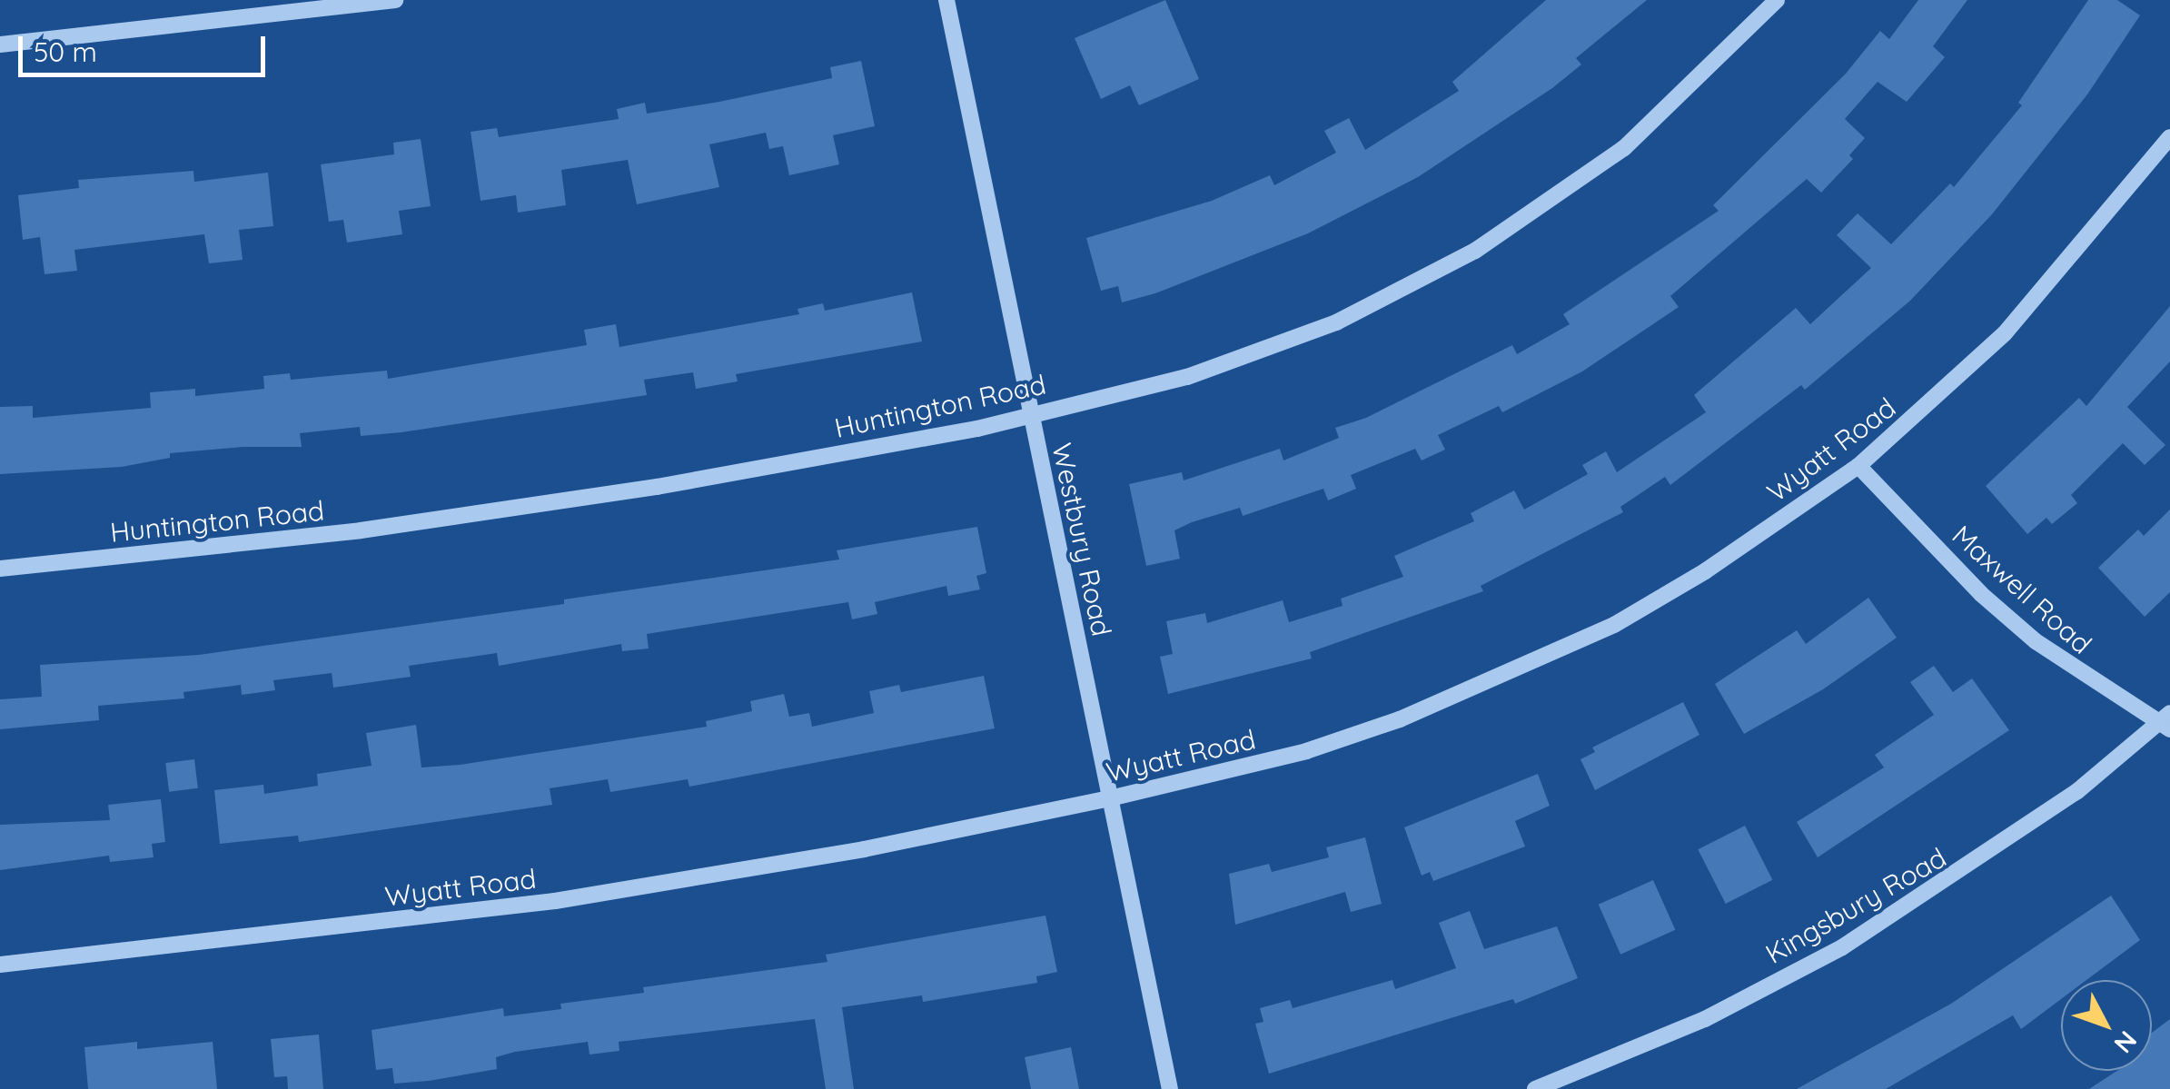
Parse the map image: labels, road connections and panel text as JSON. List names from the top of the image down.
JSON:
{
  "streets": {
    "street": [
      "Huntington Road",
      "Wyatt Road",
      "Westbury Road",
      "Maxwell Road",
      "Kingsbury Road"
    ]
  },
  "crossings": [
    ["Huntington Road", "Westbury Road"],
    ["Wyatt Road", "Westbury Road"],
    ["Wyatt Road", "Maxwell Road"],
    ["Maxwell Road", "Kingsbury Road"]
  ],
  "scale_bar": "50 m",
  "north": "bottom right"
}
